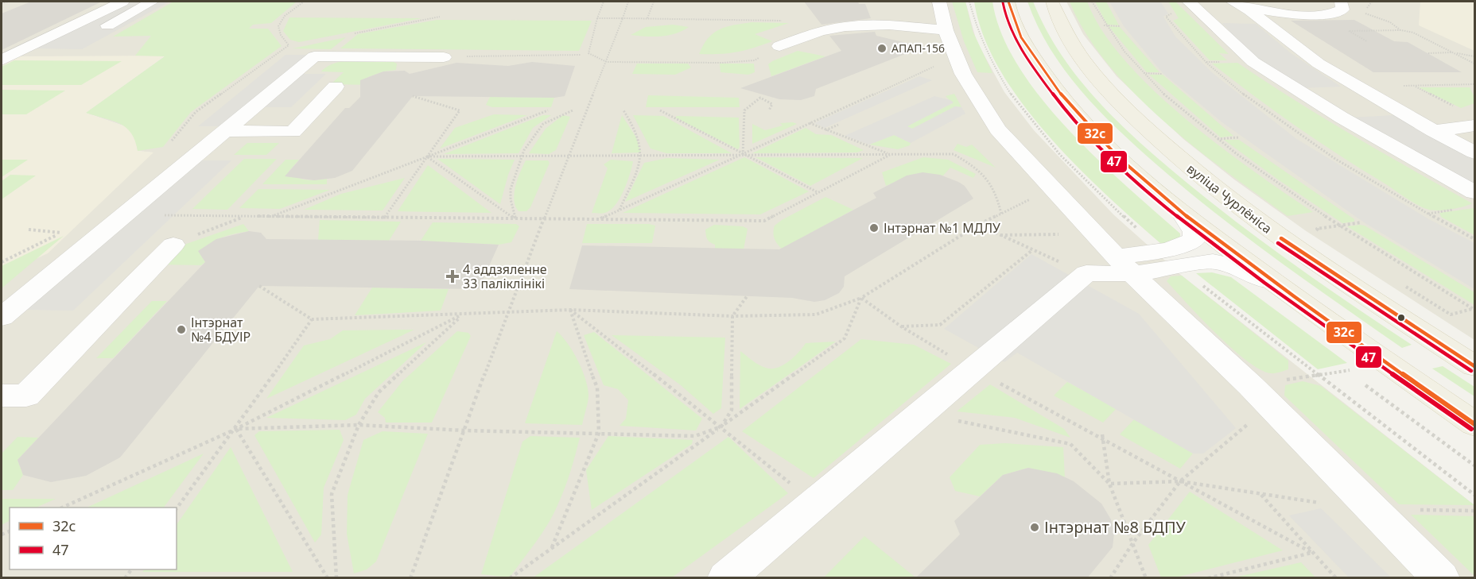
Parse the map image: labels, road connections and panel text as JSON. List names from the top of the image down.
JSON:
{
  "streets": {
    "main road": ["вуліца Чурлёніса"]
  },
  "places": {
    "other": [
      "АПАП-156",
      "Інтэрнат №1 МДЛУ",
      "Інтэрнат №4 БДУІР",
      "Інтэрнат №8 БДПУ"
    ],
    "health": ["4 аддзяленне 33 паліклінікі"]
  },
  "lines": ["transit line 32с", "transit line 47"],
  "legend": ["32с", "47"]
}
